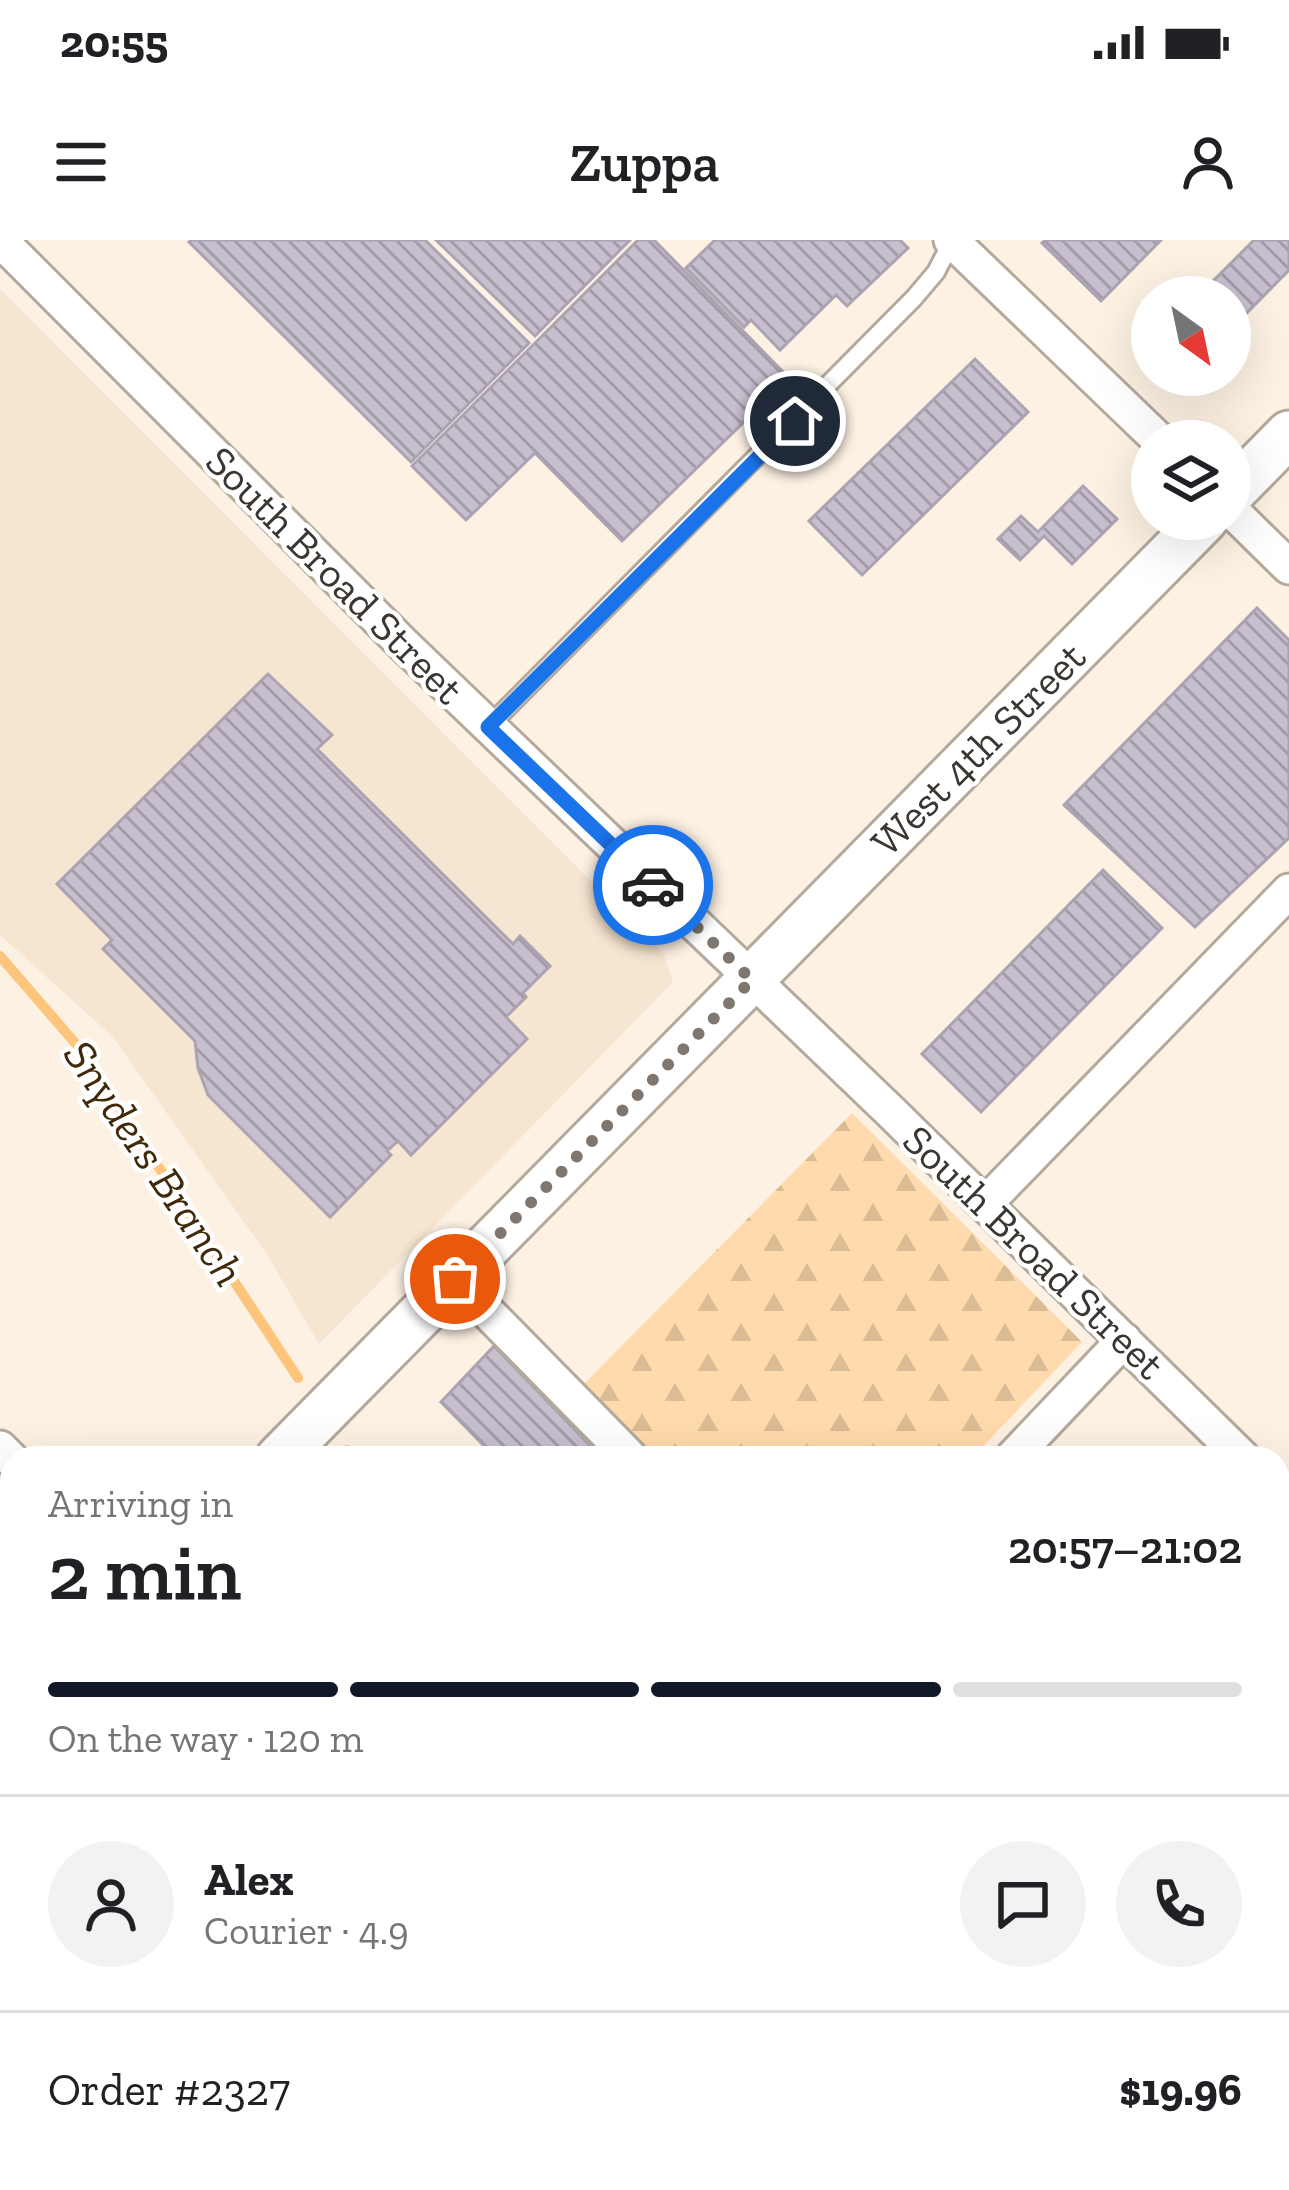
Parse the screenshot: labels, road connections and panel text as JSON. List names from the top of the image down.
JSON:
{
  "streets": {
    "main road": ["West 4th Street"],
    "street": ["South Broad Street"]
  },
  "crossings": [
    ["South Broad Street", "West 4th Street"]
  ],
  "water": ["Snyders Branch"],
  "north": "bottom right",
  "page": {
    "status": "20:55",
    "header": "Zuppa",
    "heading": ["2 min", "Arriving in", "20:57–21:02"],
    "panel": [
      "Alex",
      "Courier · 4.9",
      "Order #2327",
      "$19.96"
    ],
    "bar": "On the way · 120 m"
  }
}
